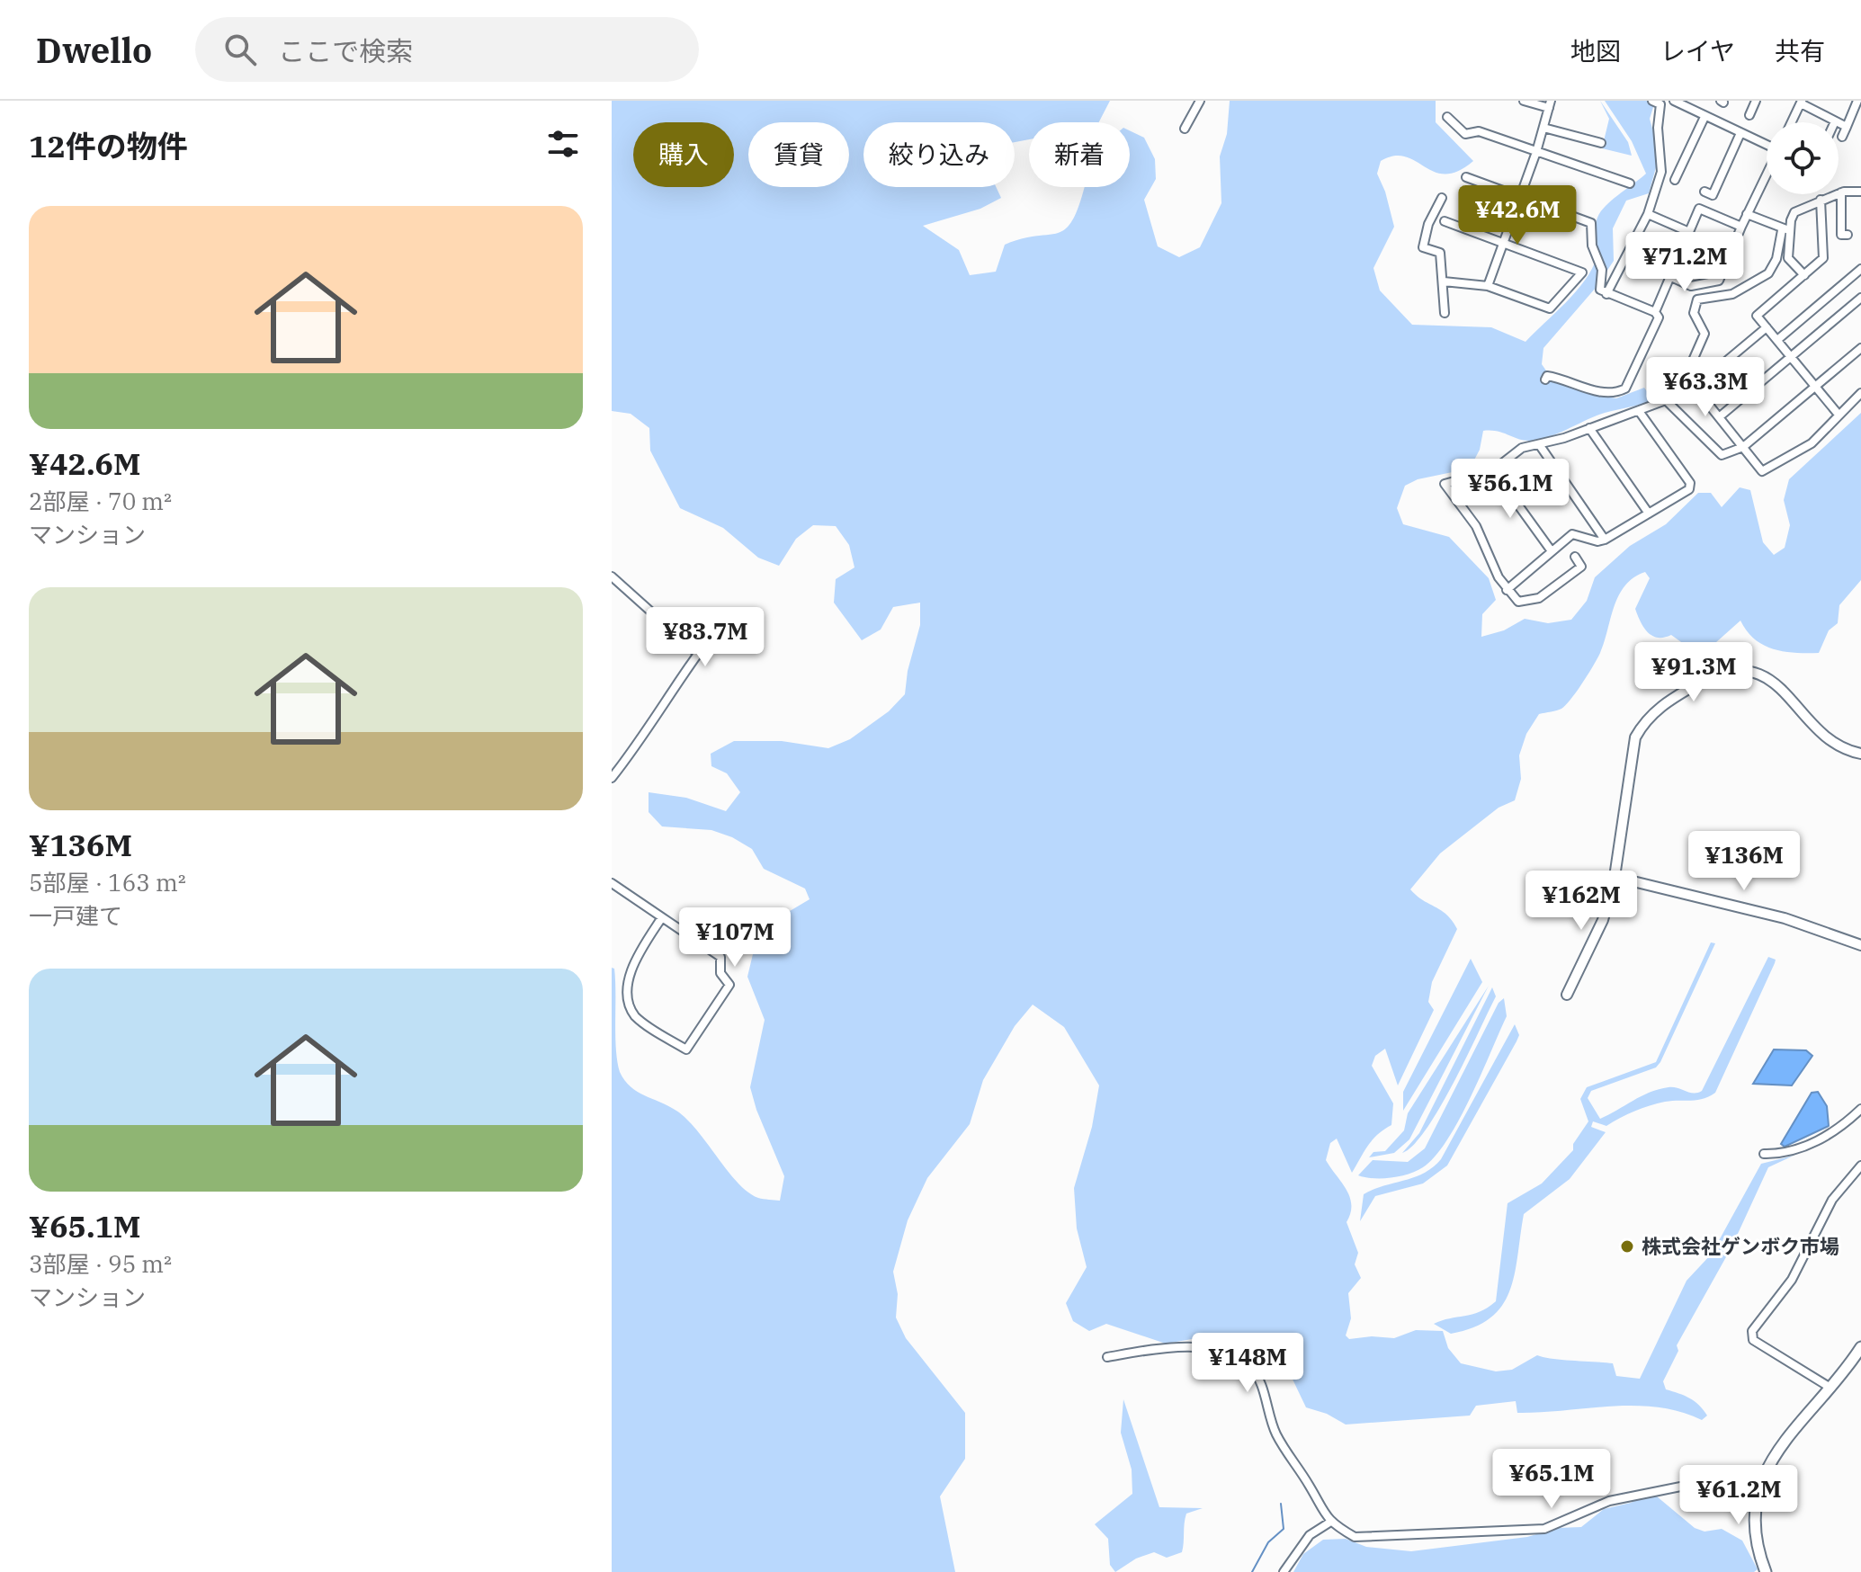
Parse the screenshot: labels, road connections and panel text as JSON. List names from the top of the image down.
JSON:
{
  "places": ["株式会社ゲンボク市場"],
  "page": {
    "header": "Dwello",
    "search": "ここで検索",
    "nav": ["地図", "レイヤ", "共有"],
    "heading": "12件の物件",
    "chip": [
      "購入",
      "賃貸",
      "絞り込み",
      "新着"
    ],
    "price": [
      "¥42.6M",
      "¥71.2M",
      "¥63.3M",
      "¥56.1M",
      "¥83.7M",
      "¥91.3M",
      "¥136M",
      "¥162M",
      "¥107M",
      "¥148M",
      "¥65.1M",
      "¥61.2M"
    ],
    "list": [
      {
        "name": "¥42.6M",
        "note": "2部屋 · 70 m² · マンション"
      },
      {
        "name": "¥136M",
        "note": "5部屋 · 163 m² · 一戸建て"
      },
      {
        "name": "¥65.1M",
        "note": "3部屋 · 95 m² · マンション"
      }
    ]
  }
}
